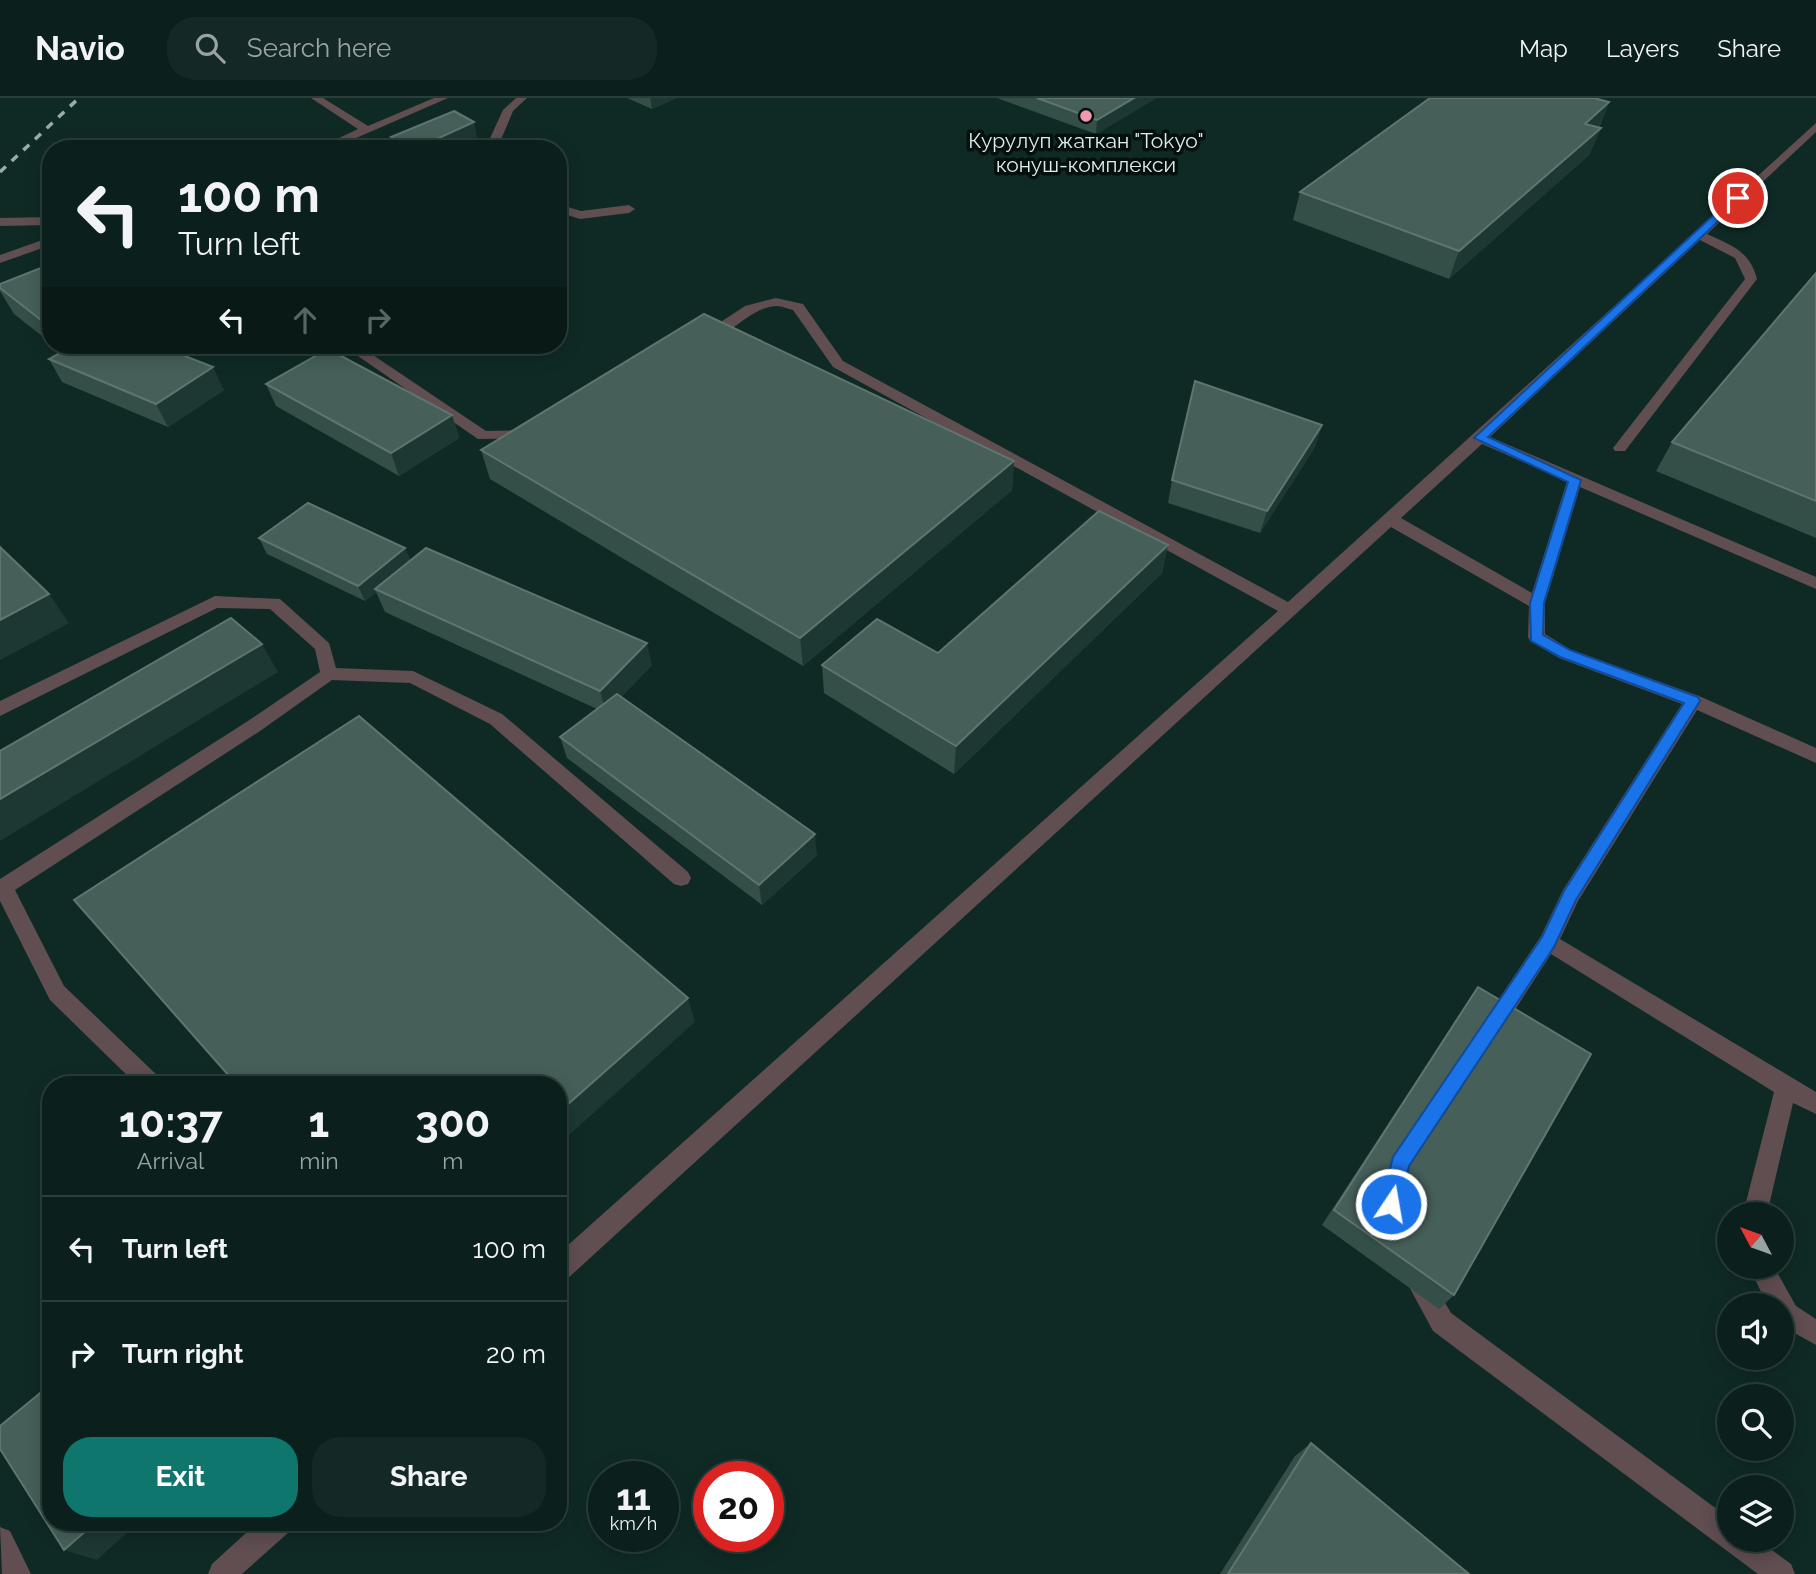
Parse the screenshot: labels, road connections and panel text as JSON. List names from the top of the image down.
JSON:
{
  "places": ["Курулуп жаткан \"Tokyo\" конуш-комплекси"],
  "north": "top left",
  "page": {
    "header": "Navio",
    "search": "Search here",
    "nav": ["Map", "Layers", "Share"],
    "turn": ["100 m", "Turn left"],
    "eta": [
      "10:37",
      "Arrival",
      "1",
      "min",
      "300",
      "m"
    ],
    "list": [
      {
        "name": "Turn left",
        "value": "100 m"
      },
      {
        "name": "Turn right",
        "value": "20 m"
      }
    ],
    "buttons": ["Exit", "Share"],
    "speed": "11 km/h",
    "limit": "20"
  }
}
